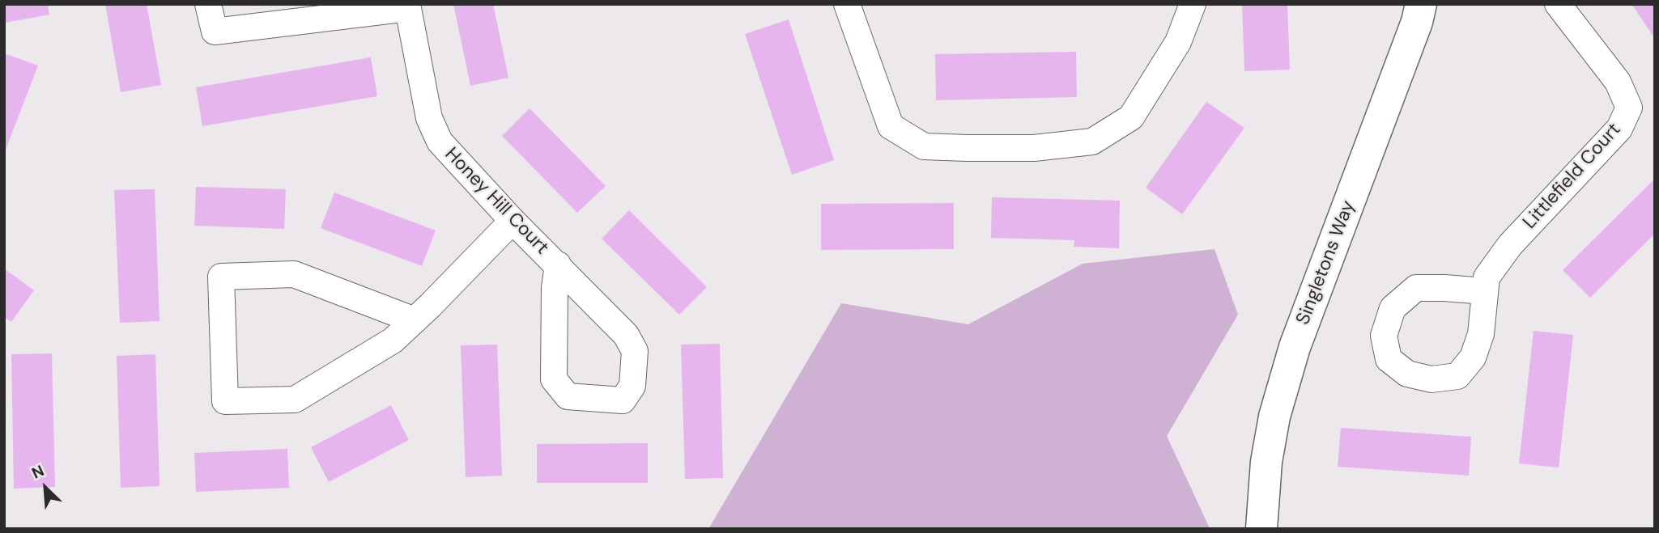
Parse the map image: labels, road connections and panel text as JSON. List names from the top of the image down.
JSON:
{
  "streets": {
    "street": ["Littlefield Court", "Honey Hill Court", "Singletons Way"]
  },
  "north": "top left"
}
